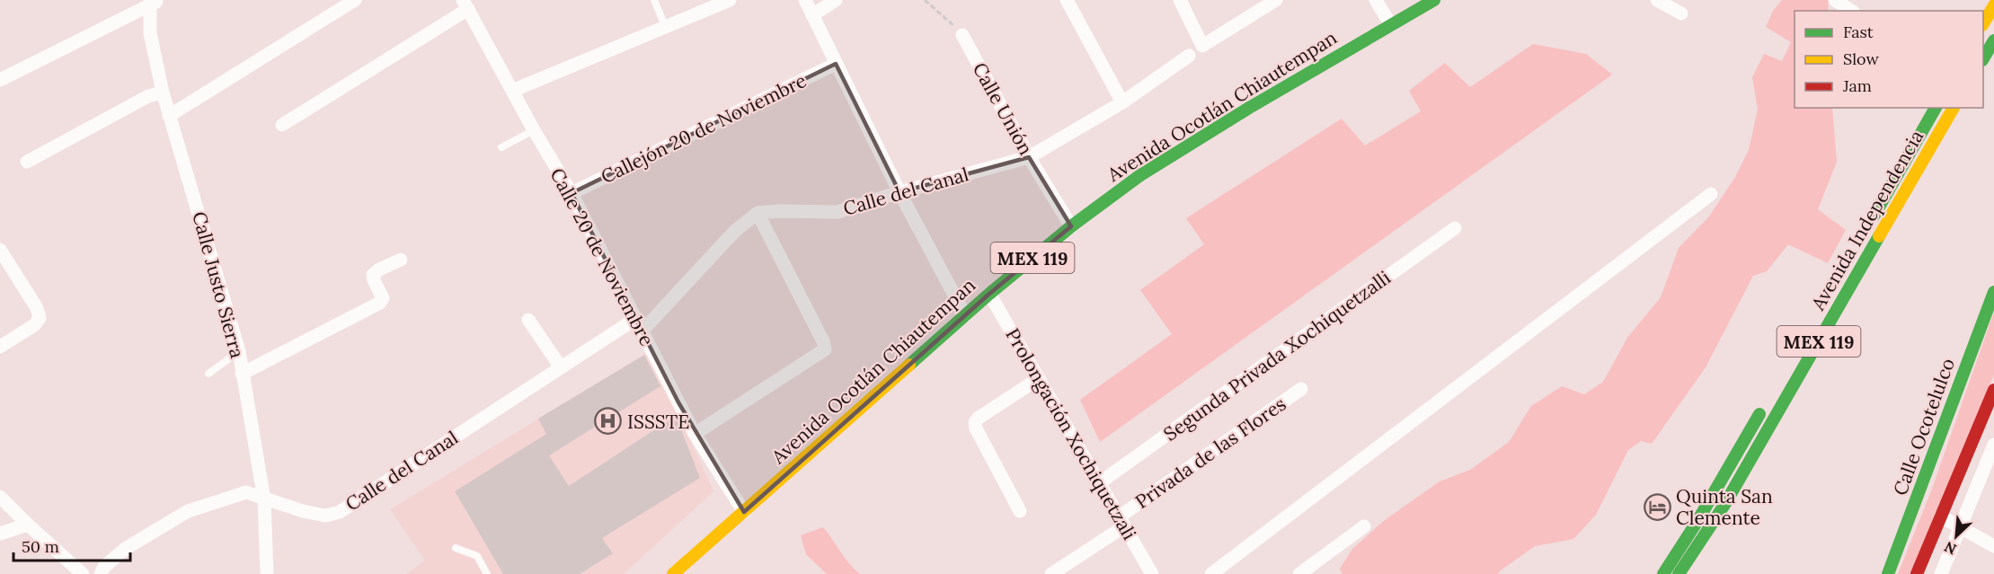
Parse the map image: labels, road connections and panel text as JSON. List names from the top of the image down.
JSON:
{
  "streets": {
    "main road": [
      "Avenida Ocotlán Chiautempan",
      "Avenida Independencia",
      "MEX 119",
      "Calle Ocotelulco"
    ],
    "street": [
      "Calle Unión",
      "Callejón 20 de Noviembre",
      "Calle del Canal",
      "Calle 20 de Noviembre",
      "Calle Justo Sierra",
      "Segunda Privada Xochiquetzalli",
      "Prolongación Xochiquetzali",
      "Privada de las Flores"
    ]
  },
  "crossings": [
    ["Avenida Ocotlán Chiautempan", "Calle Unión"],
    ["Avenida Ocotlán Chiautempan", "Calle 20 de Noviembre"],
    ["Avenida Ocotlán Chiautempan", "Prolongación Xochiquetzali"],
    ["Calle Unión", "Calle del Canal"],
    ["Callejón 20 de Noviembre", "Calle 20 de Noviembre"],
    ["Calle del Canal", "Calle 20 de Noviembre"],
    ["Calle del Canal", "Calle Justo Sierra"],
    ["Segunda Privada Xochiquetzalli", "Prolongación Xochiquetzali"],
    ["Prolongación Xochiquetzali", "Privada de las Flores"]
  ],
  "places": {
    "hospital": ["ISSSTE"],
    "hotel": ["Quinta San Clemente"]
  },
  "legend": ["Fast", "Slow", "Jam"],
  "scale_bar": "50 m",
  "north": "bottom left"
}
